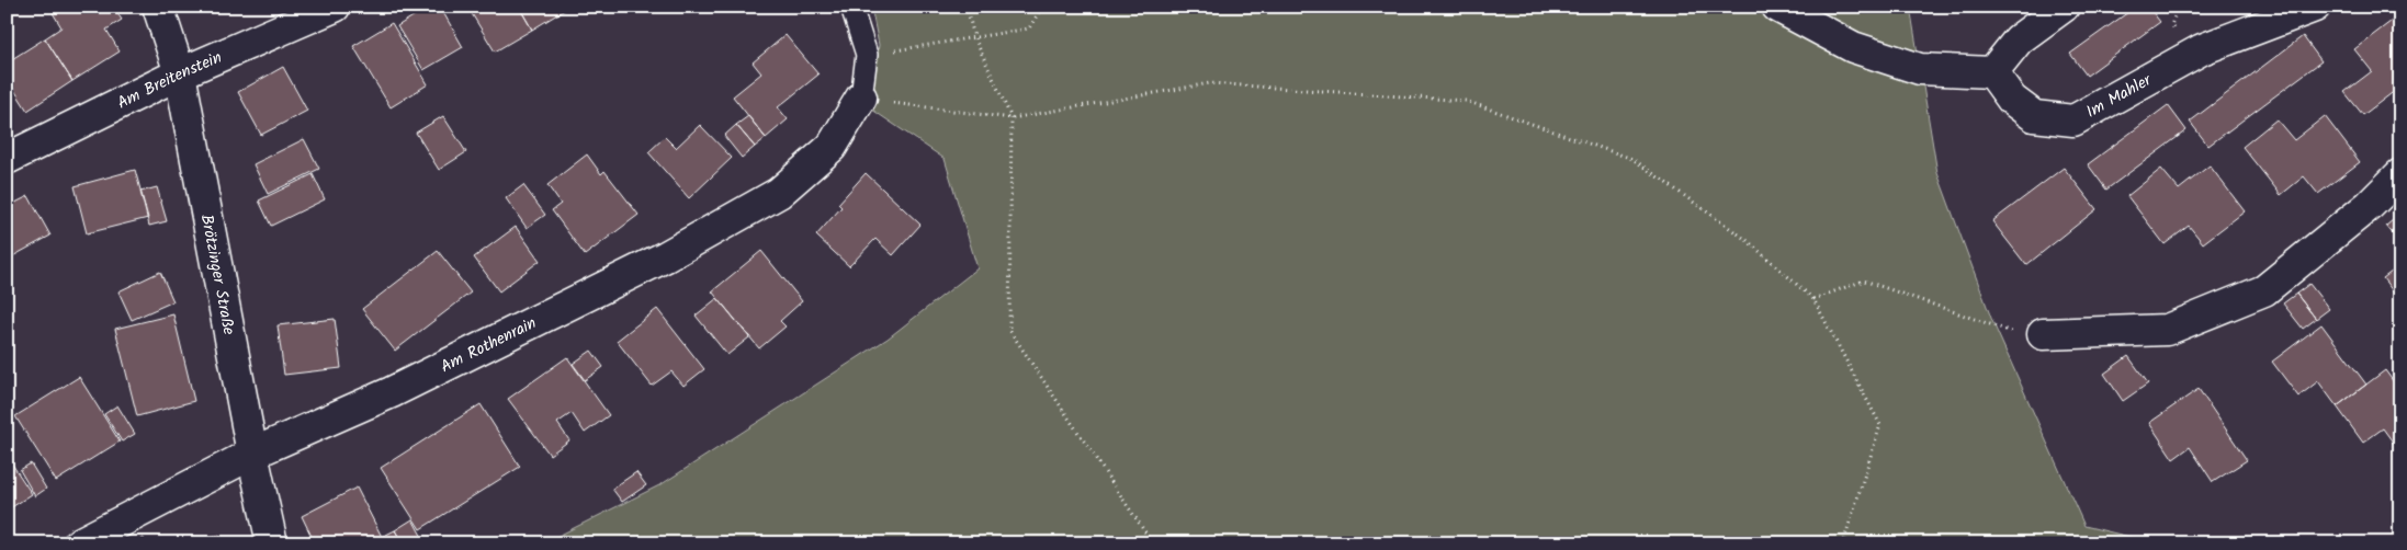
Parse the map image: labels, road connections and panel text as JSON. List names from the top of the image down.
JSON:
{
  "streets": {
    "street": [
      "Am Breitenstein",
      "Im Mahler",
      "Brötzinger Straße",
      "Am Rothenrain"
    ]
  },
  "crossings": [
    ["Am Breitenstein", "Brötzinger Straße"],
    ["Brötzinger Straße", "Am Rothenrain"]
  ]
}
